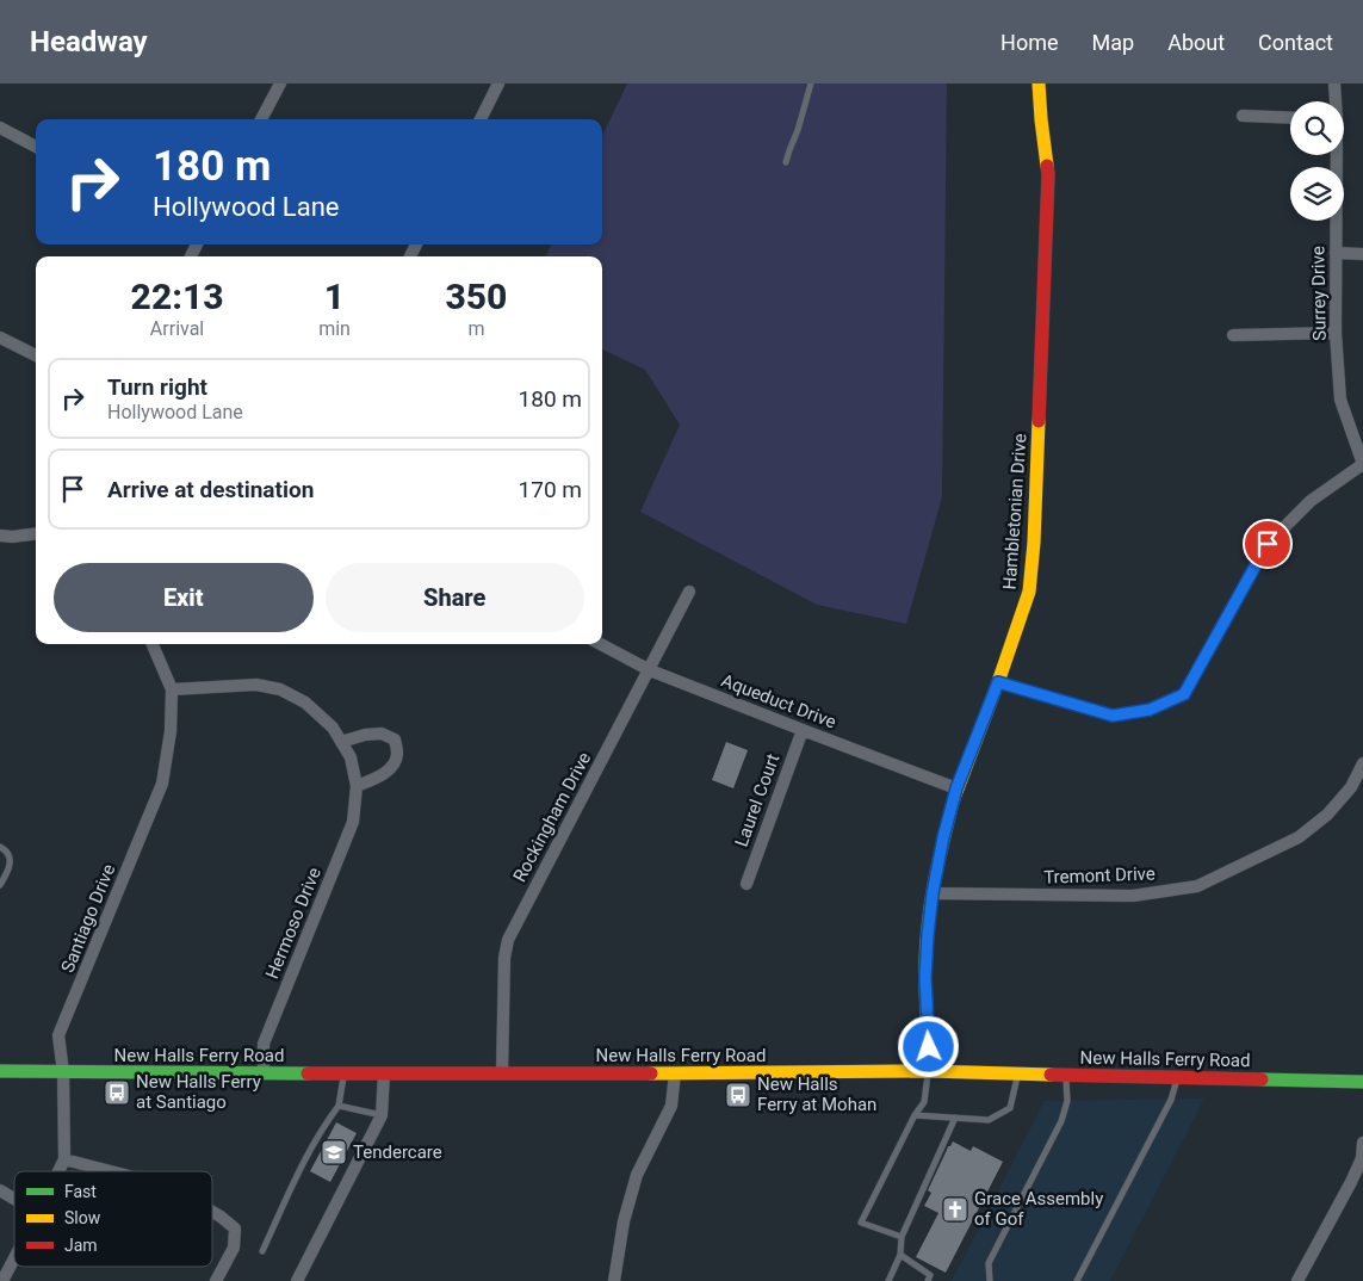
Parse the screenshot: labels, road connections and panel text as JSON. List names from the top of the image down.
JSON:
{
  "streets": {
    "main road": ["Hambletonian Drive", "New Halls Ferry Road"],
    "street": [
      "Surrey Drive",
      "Aqueduct Drive",
      "Laurel Court",
      "Rockingham Drive",
      "Tremont Drive",
      "Santiago Drive",
      "Hermoso Drive"
    ]
  },
  "crossings": [
    ["Hambletonian Drive", "Aqueduct Drive"],
    ["Hambletonian Drive", "Tremont Drive"],
    ["Hambletonian Drive", "New Halls Ferry Road"],
    ["Aqueduct Drive", "Laurel Court"],
    ["Aqueduct Drive", "Rockingham Drive"],
    ["Rockingham Drive", "New Halls Ferry Road"],
    ["Santiago Drive", "Hermoso Drive"],
    ["Santiago Drive", "New Halls Ferry Road"],
    ["Hermoso Drive", "New Halls Ferry Road"]
  ],
  "places": {
    "bus stop": ["New Halls Ferry at Santiago", "New Halls Ferry at Mohan"],
    "school or university": ["Tendercare"],
    "church": ["Grace Assembly of Gof"]
  },
  "legend": ["Fast", "Slow", "Jam"],
  "page": {
    "header": "Headway",
    "nav": [
      "Home",
      "Map",
      "About",
      "Contact"
    ],
    "turn": ["180 m", "Hollywood Lane"],
    "eta": [
      "22:13",
      "Arrival",
      "1",
      "min",
      "350",
      "m"
    ],
    "list": [
      {
        "name": "Turn right",
        "note": "Hollywood Lane",
        "value": "180 m"
      },
      {
        "name": "Arrive at destination",
        "value": "170 m"
      }
    ],
    "buttons": ["Exit", "Share"]
  }
}
